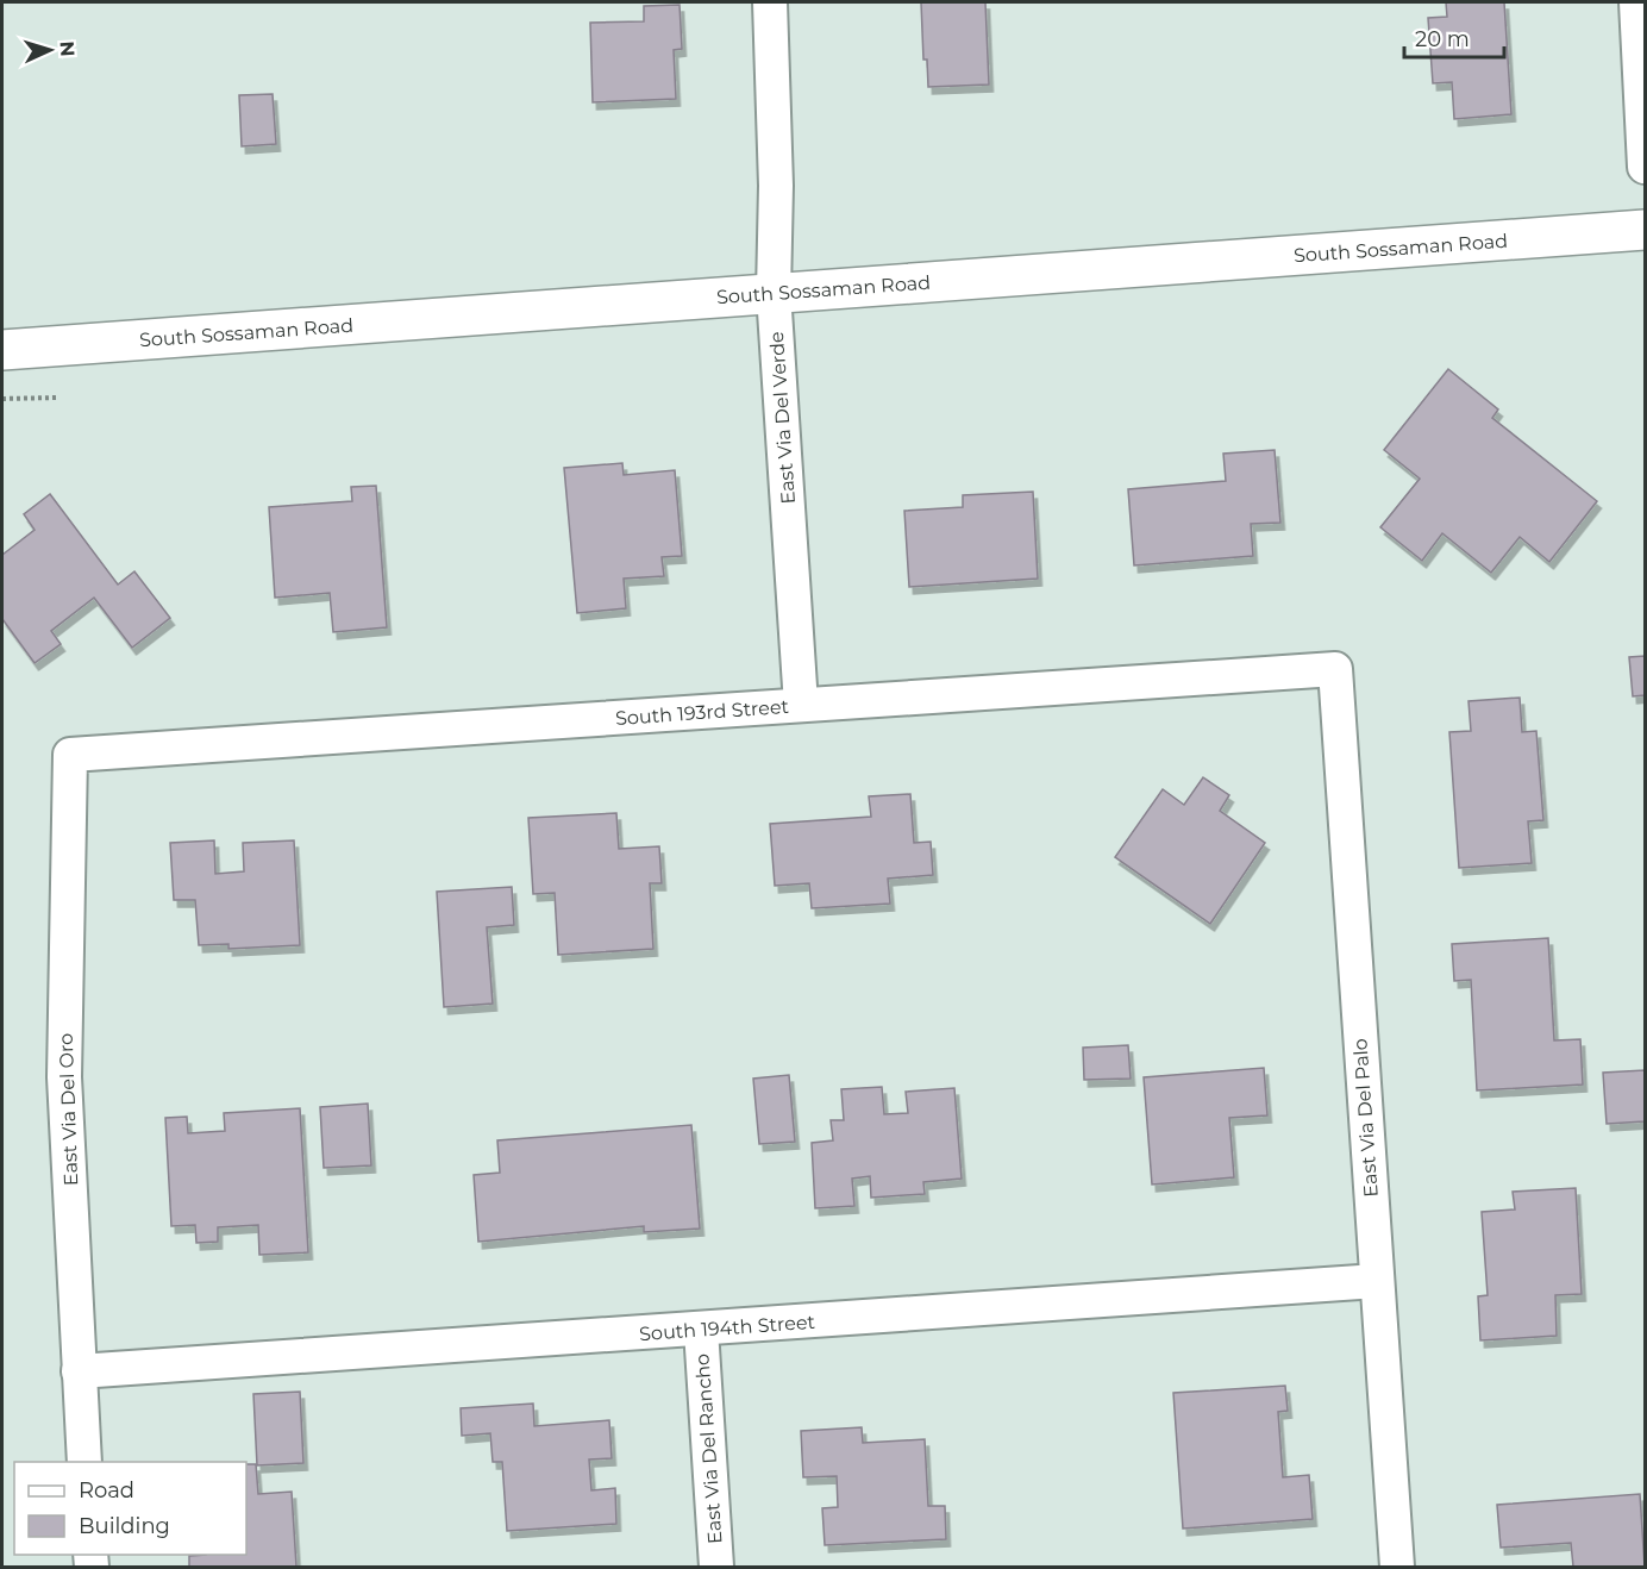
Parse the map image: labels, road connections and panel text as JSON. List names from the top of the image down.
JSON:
{
  "streets": {
    "main road": ["South Sossaman Road"],
    "street": [
      "East Via Del Verde",
      "South 193rd Street",
      "East Via Del Oro",
      "East Via Del Palo",
      "South 194th Street",
      "East Via Del Rancho"
    ]
  },
  "crossings": [
    ["South Sossaman Road", "East Via Del Verde"],
    ["East Via Del Verde", "South 193rd Street"],
    ["South 193rd Street", "East Via Del Oro"],
    ["South 193rd Street", "East Via Del Palo"],
    ["East Via Del Oro", "South 194th Street"],
    ["East Via Del Palo", "South 194th Street"],
    ["South 194th Street", "East Via Del Rancho"]
  ],
  "legend": ["Road", "Building"],
  "scale_bar": "20 m",
  "north": "right"
}
